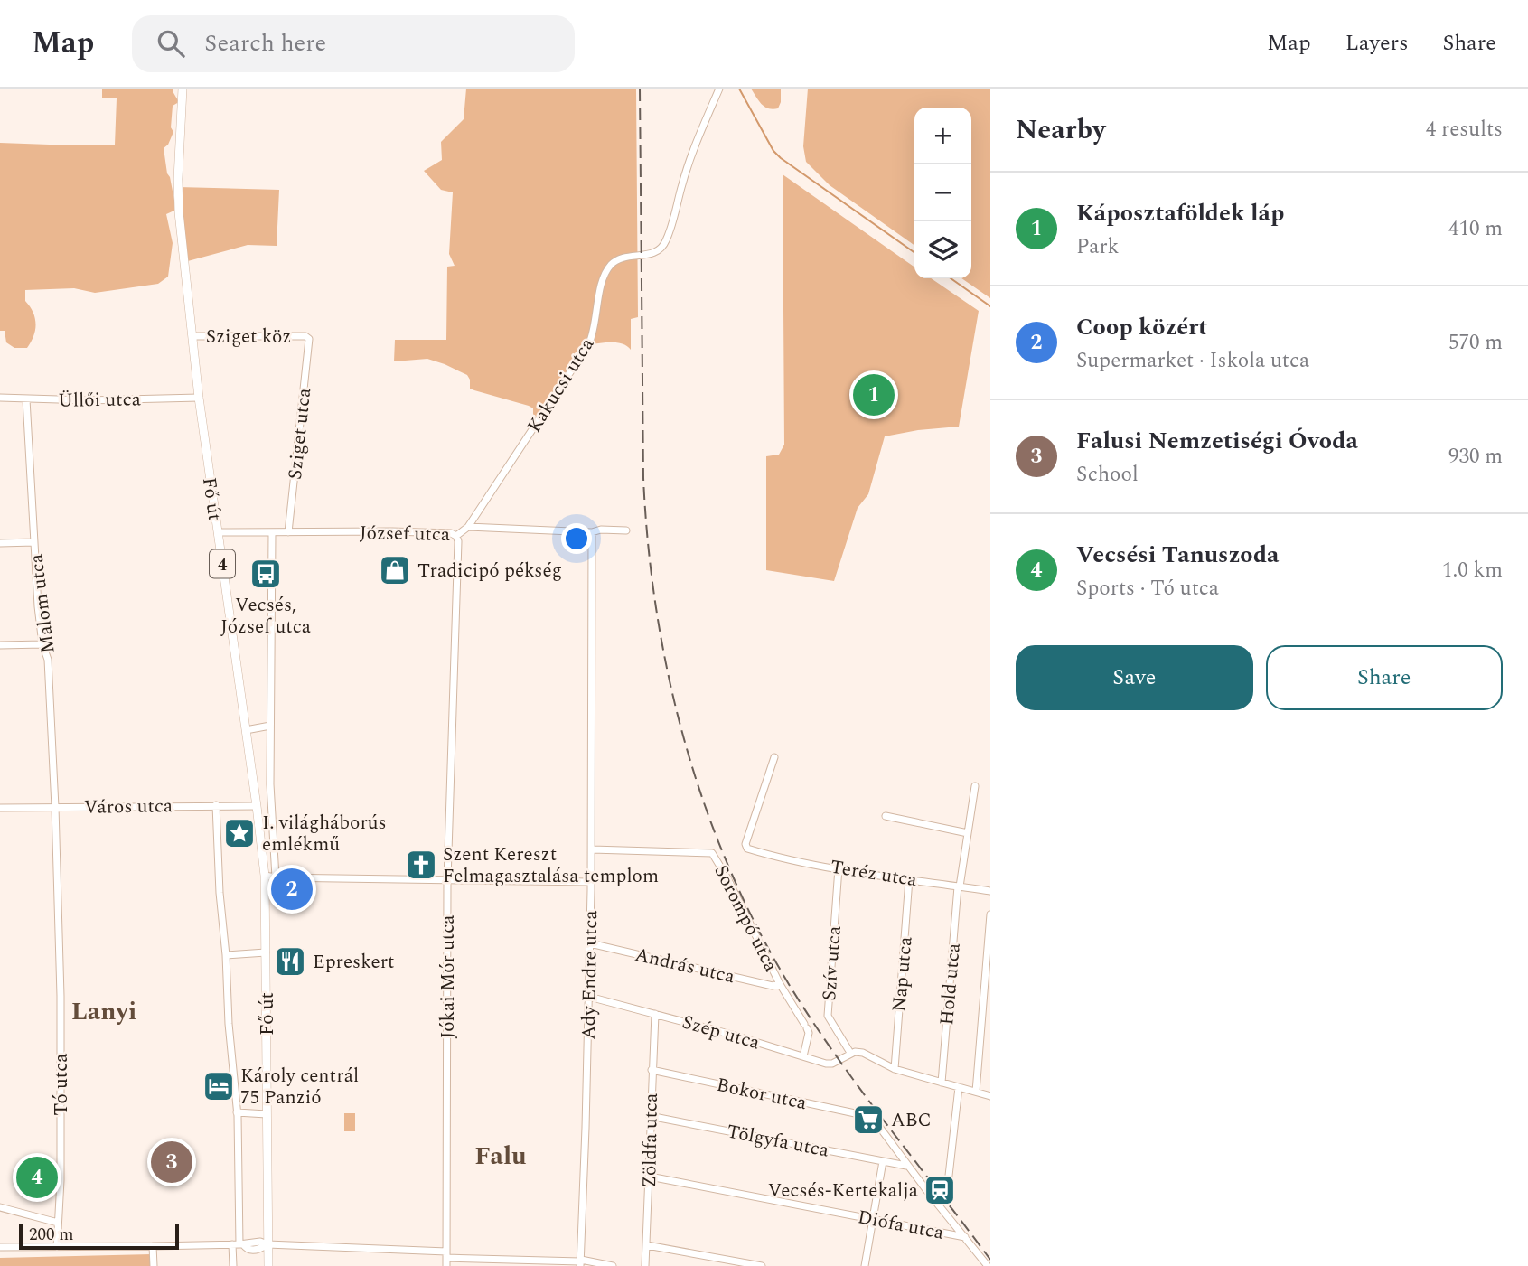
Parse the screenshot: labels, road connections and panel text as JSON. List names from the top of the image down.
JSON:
{
  "streets": {
    "main road": ["Fő út", "4"],
    "street": [
      "Sziget köz",
      "Kakucsi utca",
      "Üllői utca",
      "Sziget utca",
      "József utca",
      "Malom utca",
      "Város utca",
      "Teréz utca",
      "Sorompó utca",
      "Szív utca",
      "András utca",
      "Nap utca",
      "Ady Endre utca",
      "Jókai Mór utca",
      "Hold utca",
      "Szép utca",
      "Tó utca",
      "Bokor utca",
      "Zöldfa utca",
      "Tölgyfa utca",
      "Diófa utca"
    ]
  },
  "crossings": [
    ["Sziget köz", "Sziget utca"],
    ["Sziget köz", "Fő út"],
    ["Kakucsi utca", "József utca"],
    ["Üllői utca", "Fő út"],
    ["Üllői utca", "Malom utca"],
    ["Sziget utca", "József utca"],
    ["Fő út", "József utca"],
    ["Fő út", "Város utca"],
    ["József utca", "Ady Endre utca"],
    ["József utca", "Jókai Mór utca"],
    ["Malom utca", "Város utca"],
    ["Malom utca", "Tó utca"],
    ["Város utca", "Tó utca"],
    ["Teréz utca", "Szív utca"],
    ["Teréz utca", "Nap utca"],
    ["Teréz utca", "Hold utca"],
    ["Sorompó utca", "András utca"],
    ["Sorompó utca", "Ady Endre utca"],
    ["Sorompó utca", "Szép utca"],
    ["Szív utca", "Szép utca"],
    ["András utca", "Ady Endre utca"],
    ["Ady Endre utca", "Szép utca"],
    ["Szép utca", "Zöldfa utca"],
    ["Bokor utca", "Zöldfa utca"],
    ["Bokor utca", "Tölgyfa utca"],
    ["Zöldfa utca", "Tölgyfa utca"],
    ["Zöldfa utca", "Diófa utca"]
  ],
  "districts": ["Lanyi", "Falu"],
  "places": {
    "shop": ["Tradicipó pékség"],
    "bus stop": ["Vecsés, József utca"],
    "place": ["I. világháborús emlékmű"],
    "church": ["Szent Kereszt Felmagasztalása templom"],
    "restaurant": ["Epreskert"],
    "hotel": ["Károly centrál 75 Panzió"],
    "supermarket": ["ABC"],
    "station": ["Vecsés-Kertekalja"]
  },
  "scale_bar": "200 m",
  "page": {
    "header": "Map",
    "search": "Search here",
    "nav": ["Map", "Layers", "Share"],
    "heading": ["Nearby", "4 results"],
    "map_buttons": ["+", "−"],
    "list": [
      {
        "mark": "1",
        "name": "Káposztaföldek láp",
        "note": "Park",
        "value": "410 m"
      },
      {
        "mark": "2",
        "name": "Coop közért",
        "note": "Supermarket · Iskola utca",
        "value": "570 m"
      },
      {
        "mark": "3",
        "name": "Falusi Nemzetiségi Óvoda",
        "note": "School",
        "value": "930 m"
      },
      {
        "mark": "4",
        "name": "Vecsési Tanuszoda",
        "note": "Sports · Tó utca",
        "value": "1.0 km"
      }
    ],
    "pins": [
      "1",
      "2",
      "3",
      "4"
    ],
    "buttons": ["Save", "Share"],
    "scale": "200 m"
  }
}
